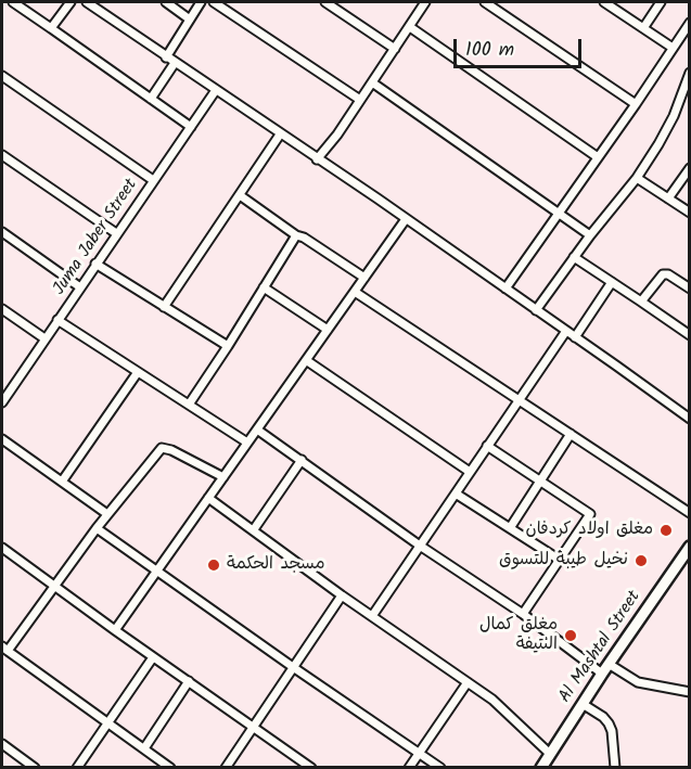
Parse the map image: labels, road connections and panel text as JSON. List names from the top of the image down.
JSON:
{
  "streets": {
    "street": ["Juma Jaber Street", "Al Mashtal Street"]
  },
  "places": [
    "مغلق اولاد كردفان",
    "نخيل طيبة للتسوق",
    "مسجد الحكمة",
    "مغلق كمال النتيفة"
  ],
  "scale_bar": "100 m"
}
